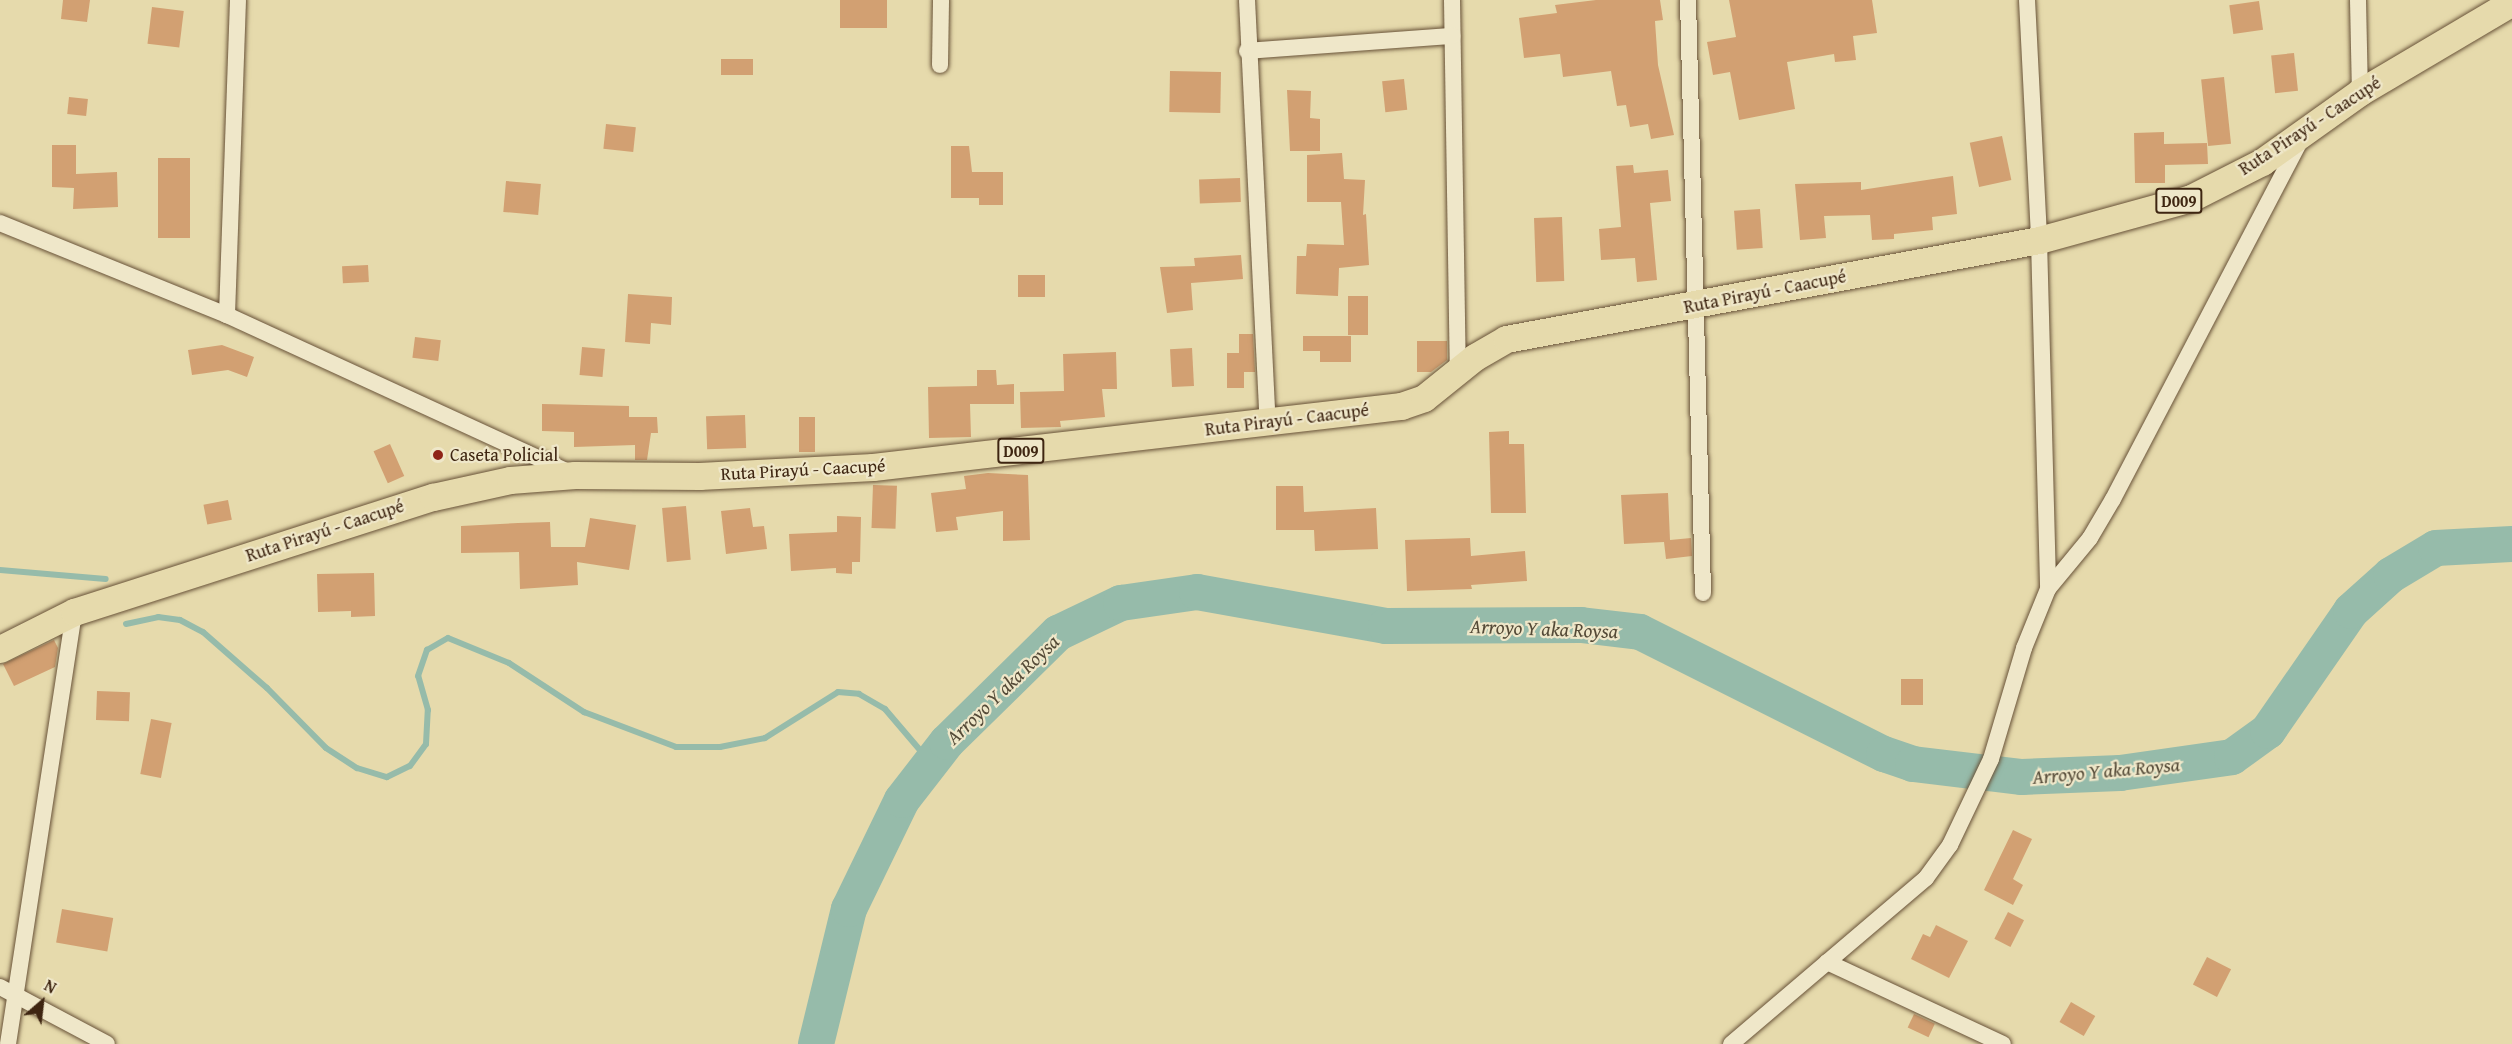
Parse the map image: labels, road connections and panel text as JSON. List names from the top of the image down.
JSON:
{
  "streets": {
    "main road": ["Ruta Pirayú - Caacupé", "D009"]
  },
  "water": ["Arroyo Y aka Roysa"],
  "places": ["Caseta Policial"],
  "north": "top right"
}
